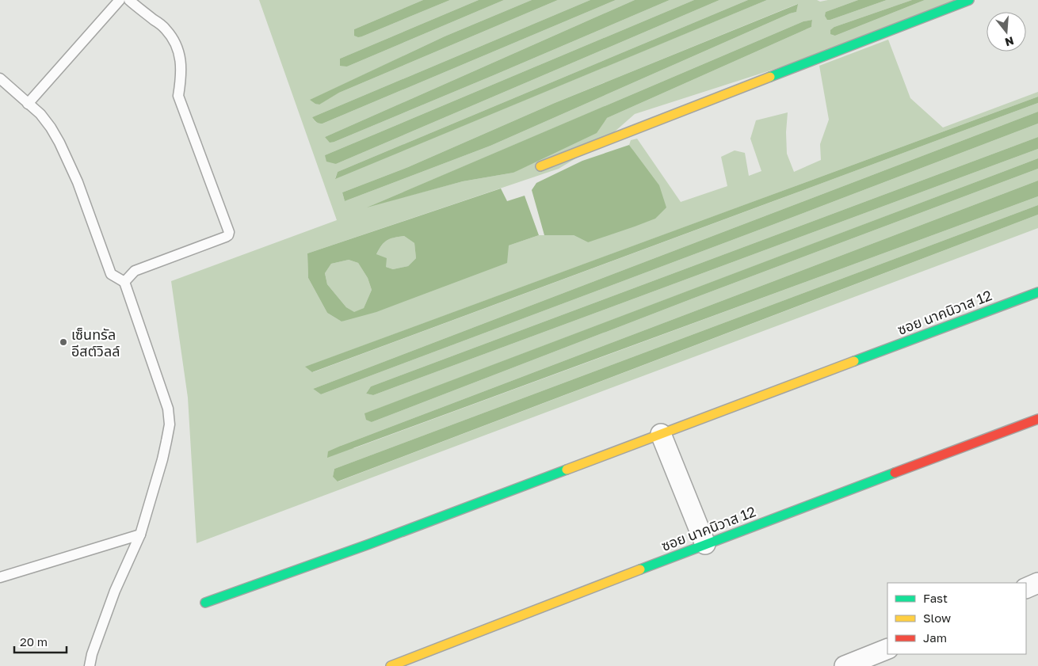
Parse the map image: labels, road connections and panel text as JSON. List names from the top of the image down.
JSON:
{
  "streets": {
    "street": ["ซอย นาคนิวาส 12"]
  },
  "places": ["เซ็นทรัล อีสต์วิลล์"],
  "legend": ["Fast", "Slow", "Jam"],
  "scale_bar": "20 m",
  "north": "bottom"
}
